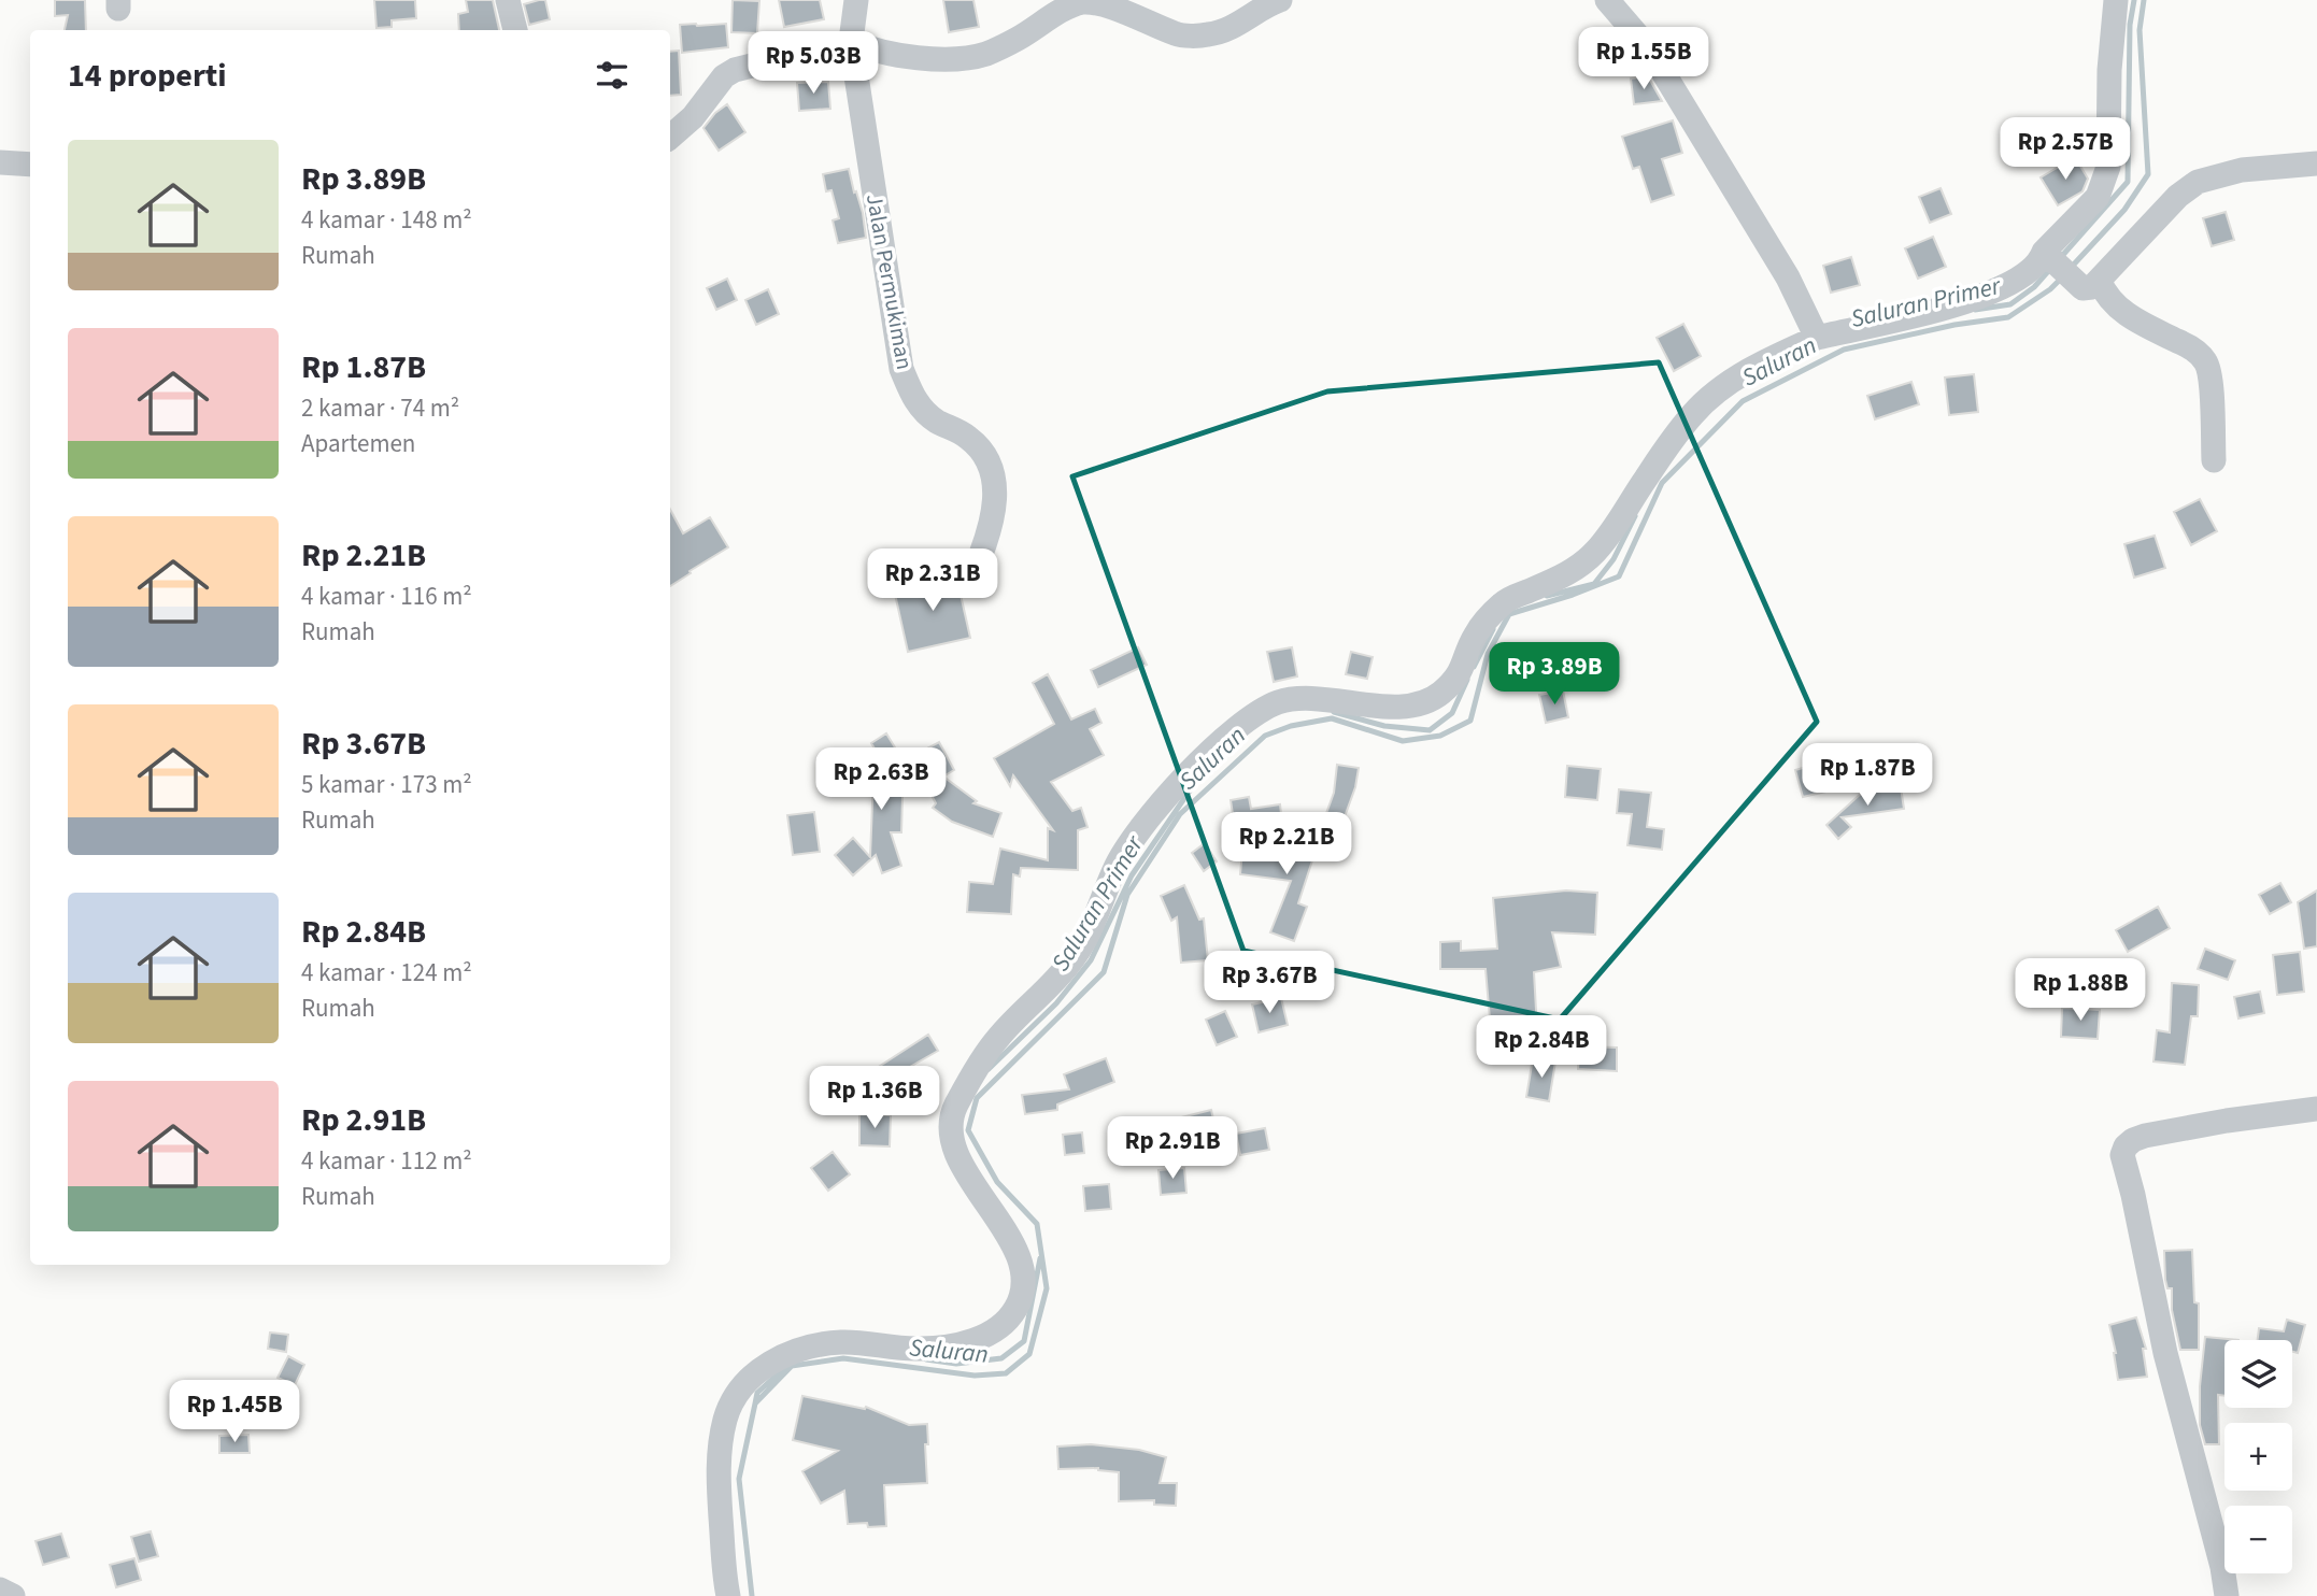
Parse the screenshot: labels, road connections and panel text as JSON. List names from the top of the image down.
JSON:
{
  "streets": {
    "street": ["Jalan Permukiman"]
  },
  "water": ["Saluran Primer", "Saluran"],
  "page": {
    "price": [
      "Rp 1.55B",
      "Rp 5.03B",
      "Rp 2.57B",
      "Rp 2.31B",
      "Rp 3.89B",
      "Rp 1.87B",
      "Rp 2.63B",
      "Rp 2.21B",
      "Rp 3.67B",
      "Rp 1.88B",
      "Rp 2.84B",
      "Rp 1.36B",
      "Rp 2.91B",
      "Rp 1.45B"
    ],
    "heading": "14 properti",
    "list": [
      {
        "name": "Rp 3.89B",
        "note": "4 kamar · 148 m² · Rumah"
      },
      {
        "name": "Rp 1.87B",
        "note": "2 kamar · 74 m² · Apartemen"
      },
      {
        "name": "Rp 2.21B",
        "note": "4 kamar · 116 m² · Rumah"
      },
      {
        "name": "Rp 3.67B",
        "note": "5 kamar · 173 m² · Rumah"
      },
      {
        "name": "Rp 2.84B",
        "note": "4 kamar · 124 m² · Rumah"
      },
      {
        "name": "Rp 2.91B",
        "note": "4 kamar · 112 m² · Rumah"
      }
    ],
    "map_buttons": ["+", "−"]
  }
}
